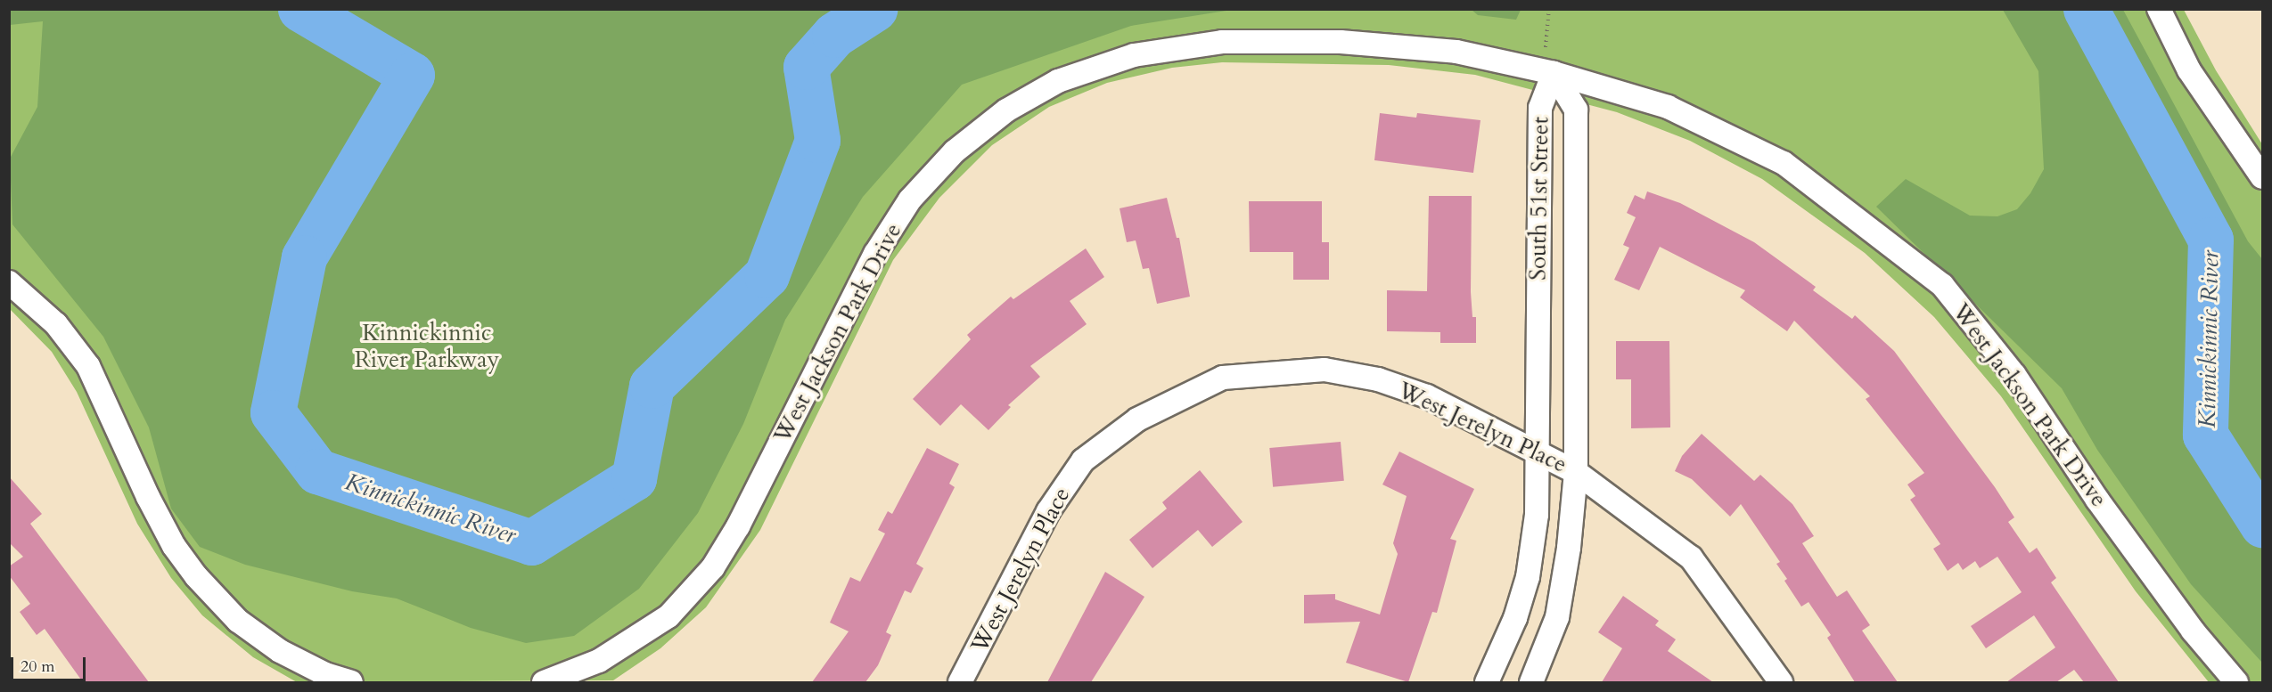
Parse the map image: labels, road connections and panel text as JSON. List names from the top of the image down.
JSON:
{
  "streets": {
    "street": ["South 51st Street", "West Jackson Park Drive", "West Jerelyn Place"]
  },
  "crossings": [
    ["South 51st Street", "West Jackson Park Drive"],
    ["South 51st Street", "West Jerelyn Place"]
  ],
  "water": ["Kinnickinnic River"],
  "parks": ["Kinnickinnic River Parkway"],
  "scale_bar": "20 m"
}
